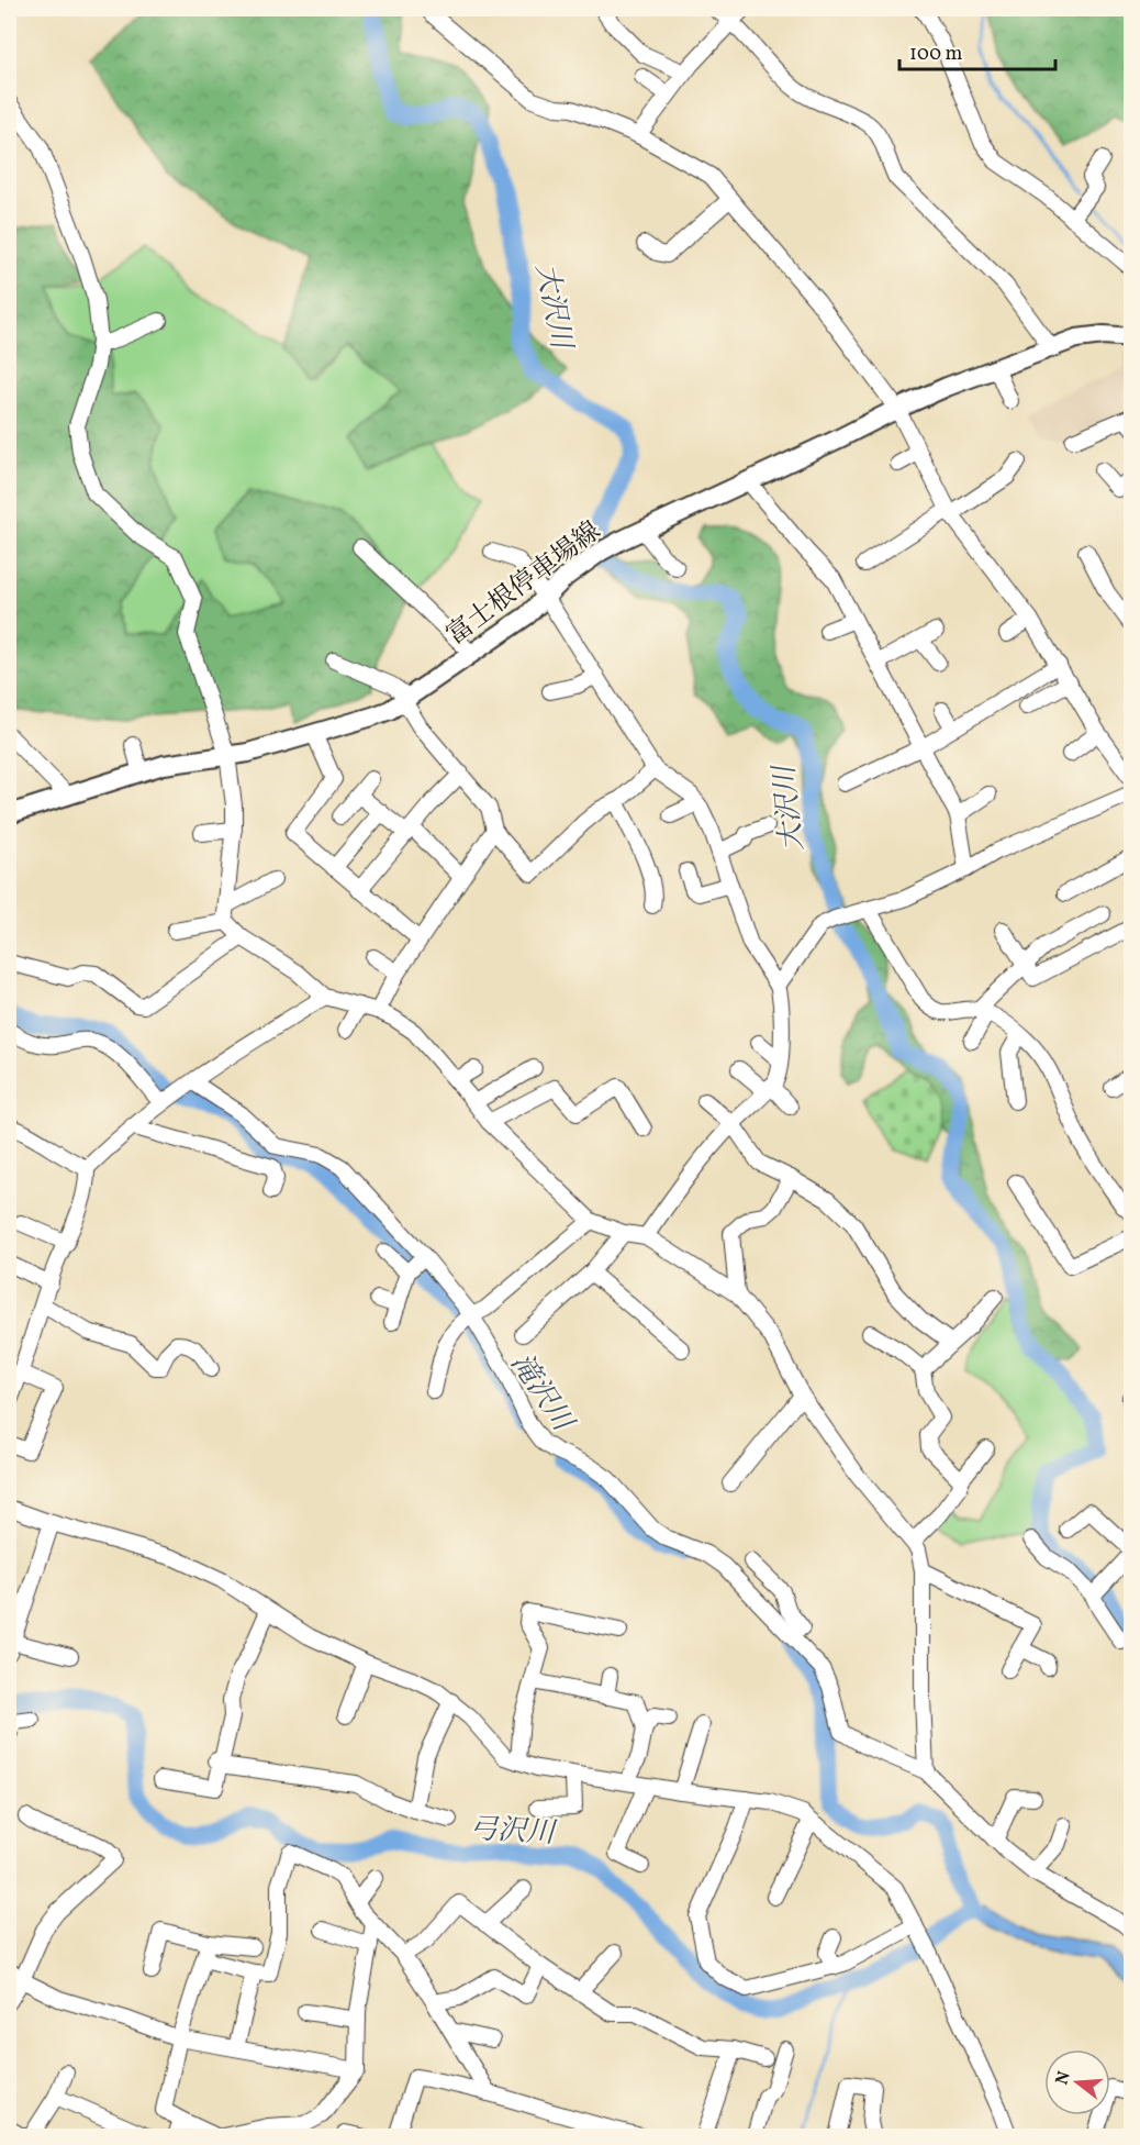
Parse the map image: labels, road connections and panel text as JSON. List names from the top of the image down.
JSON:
{
  "streets": {
    "main road": ["富士根停車場線"]
  },
  "water": ["大沢川", "滝沢川", "弓沢川"],
  "scale_bar": "100 m",
  "north": "left"
}
